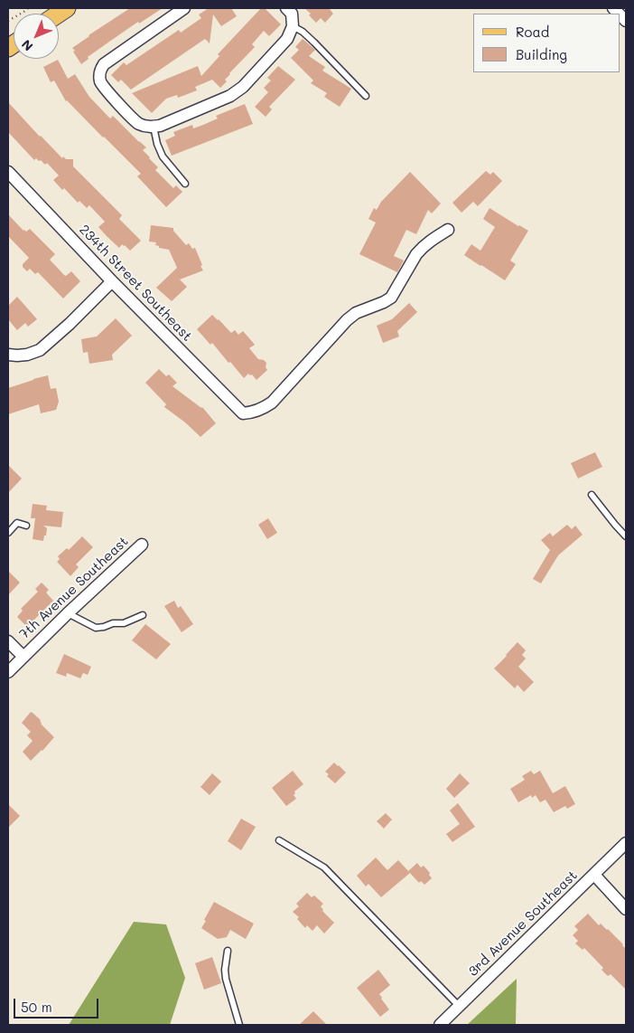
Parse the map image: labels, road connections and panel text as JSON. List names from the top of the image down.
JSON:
{
  "streets": {
    "street": ["234th Street Southeast", "7th Avenue Southeast", "3rd Avenue Southeast"]
  },
  "legend": ["Road", "Building"],
  "scale_bar": "50 m",
  "north": "bottom left"
}
